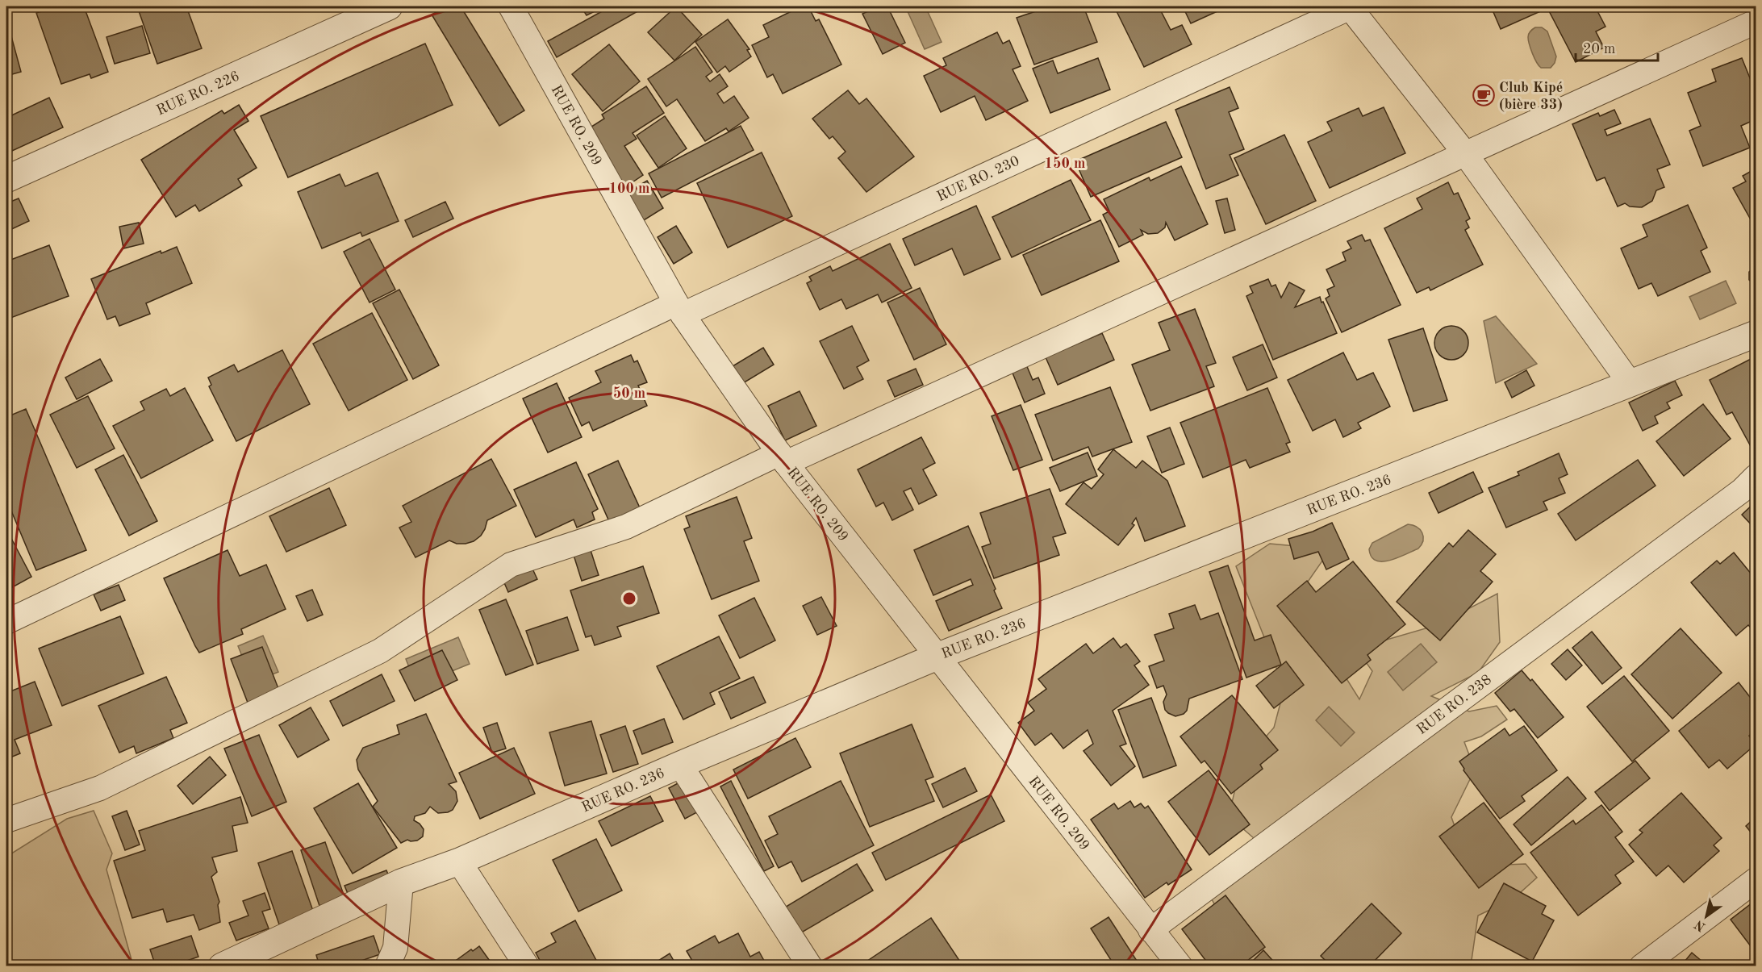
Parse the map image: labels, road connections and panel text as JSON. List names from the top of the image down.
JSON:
{
  "streets": {
    "street": [
      "RUE RO. 226",
      "RUE RO. 209",
      "RUE RO. 230",
      "RUE RO. 236",
      "RUE RO. 238"
    ]
  },
  "crossings": [
    ["RUE RO. 209", "RUE RO. 230"],
    ["RUE RO. 209", "RUE RO. 236"],
    ["RUE RO. 209", "RUE RO. 238"]
  ],
  "places": {
    "cafe": ["Club Kipé (bière 33)"]
  },
  "scale_bar": "20 m",
  "north": "bottom left",
  "rings": ["150 m", "100 m", "50 m"]
}
